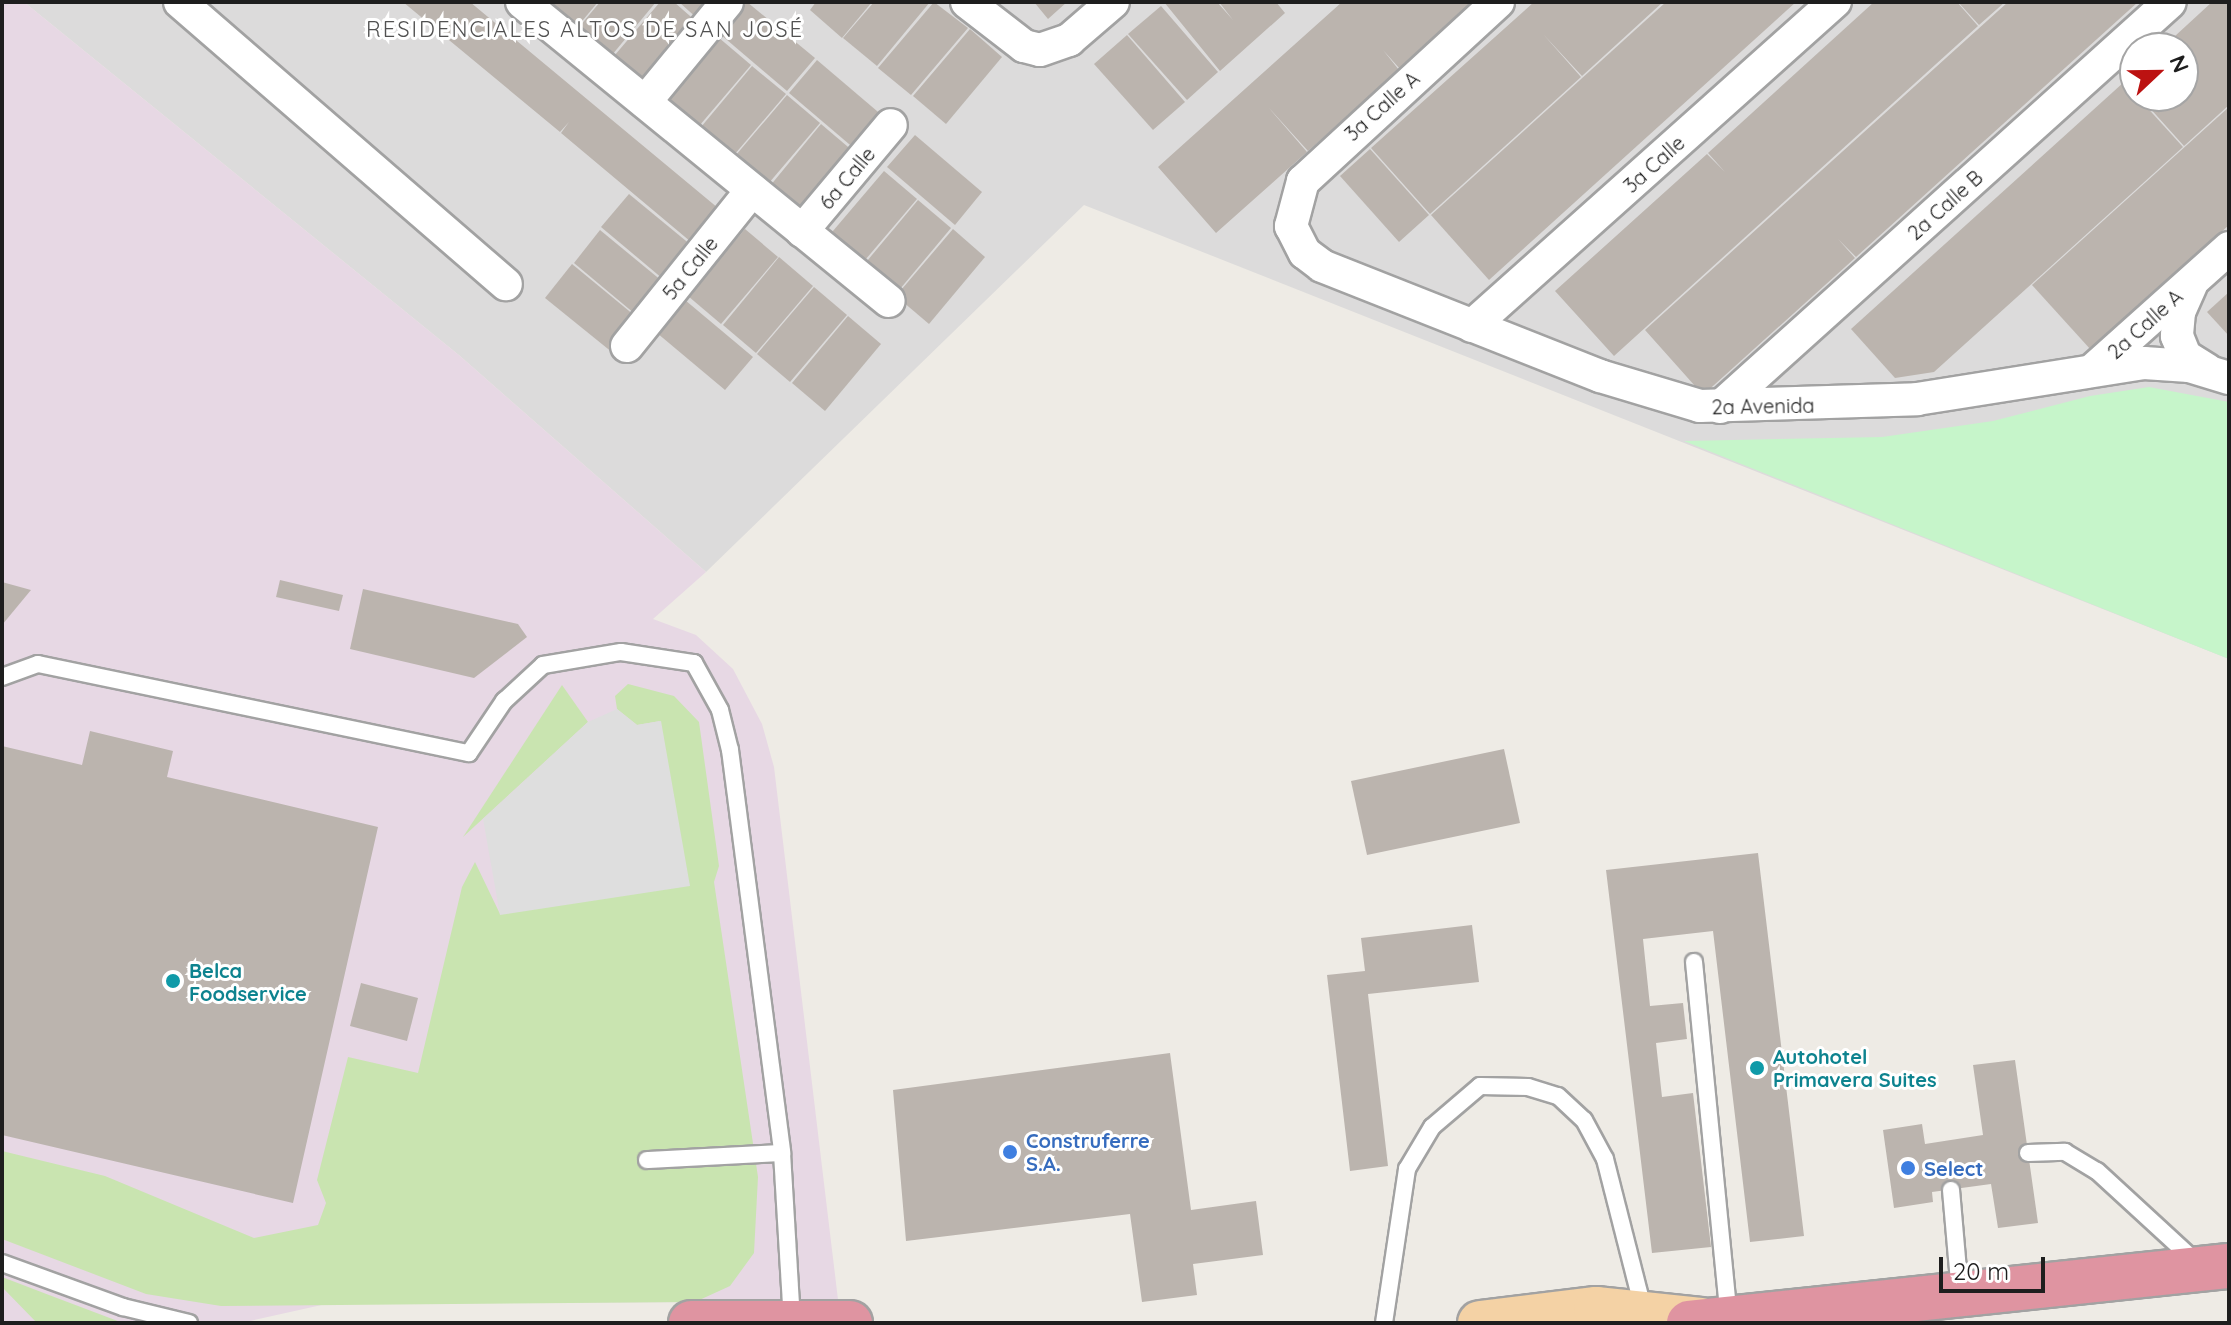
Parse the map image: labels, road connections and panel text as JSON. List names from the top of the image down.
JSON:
{
  "streets": {
    "street": [
      "3a Calle A",
      "3a Calle",
      "6a Calle",
      "2a Calle B",
      "5a Calle",
      "2a Calle A",
      "2a Avenida"
    ]
  },
  "crossings": [
    ["3a Calle A", "2a Avenida"],
    ["3a Calle", "2a Avenida"],
    ["2a Calle B", "2a Avenida"],
    ["2a Calle A", "2a Avenida"]
  ],
  "districts": ["RESIDENCIALES ALTOS DE SAN JOSÉ"],
  "places": [
    "Belca Foodservice",
    "Autohotel Primavera Suites",
    "Construferre S.A.",
    "Select"
  ],
  "scale_bar": "20 m",
  "north": "right"
}
